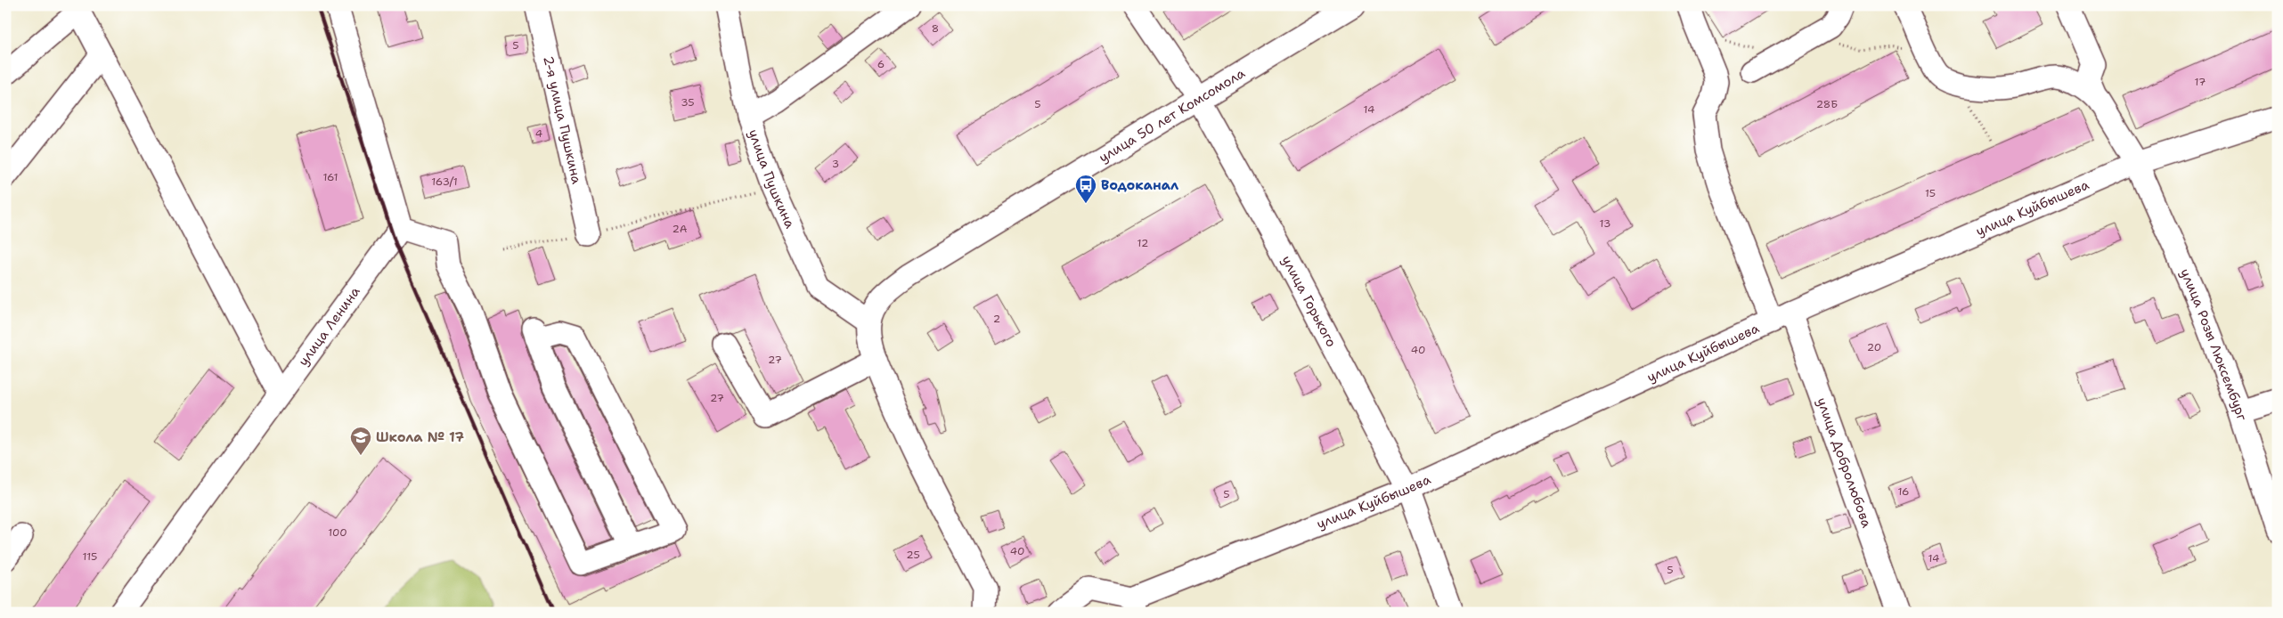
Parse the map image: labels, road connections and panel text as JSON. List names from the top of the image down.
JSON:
{
  "streets": {
    "street": [
      "улица 50 лет Комсомола",
      "2-я улица Пушкина",
      "улица Пушкина",
      "улица Куйбышева",
      "улица Горького",
      "улица Ленина",
      "улица Розы Люксембург",
      "улица Добролюбова"
    ]
  },
  "crossings": [
    ["улица 50 лет Комсомола", "улица Пушкина"],
    ["улица 50 лет Комсомола", "улица Горького"],
    ["улица Куйбышева", "улица Горького"],
    ["улица Куйбышева", "улица Розы Люксембург"],
    ["улица Куйбышева", "улица Добролюбова"]
  ],
  "places": {
    "bus stop": ["Водоканал"],
    "school or university": ["Школа № 17"]
  },
  "house_numbers": [
    "8",
    "5",
    "6",
    "17",
    "35",
    "5",
    "28Б",
    "14",
    "4",
    "3",
    "161",
    "163/1",
    "15",
    "13",
    "2А",
    "12",
    "2",
    "20",
    "40",
    "27",
    "27",
    "16",
    "5",
    "100",
    "40",
    "25",
    "115",
    "14",
    "5"
  ]
}
